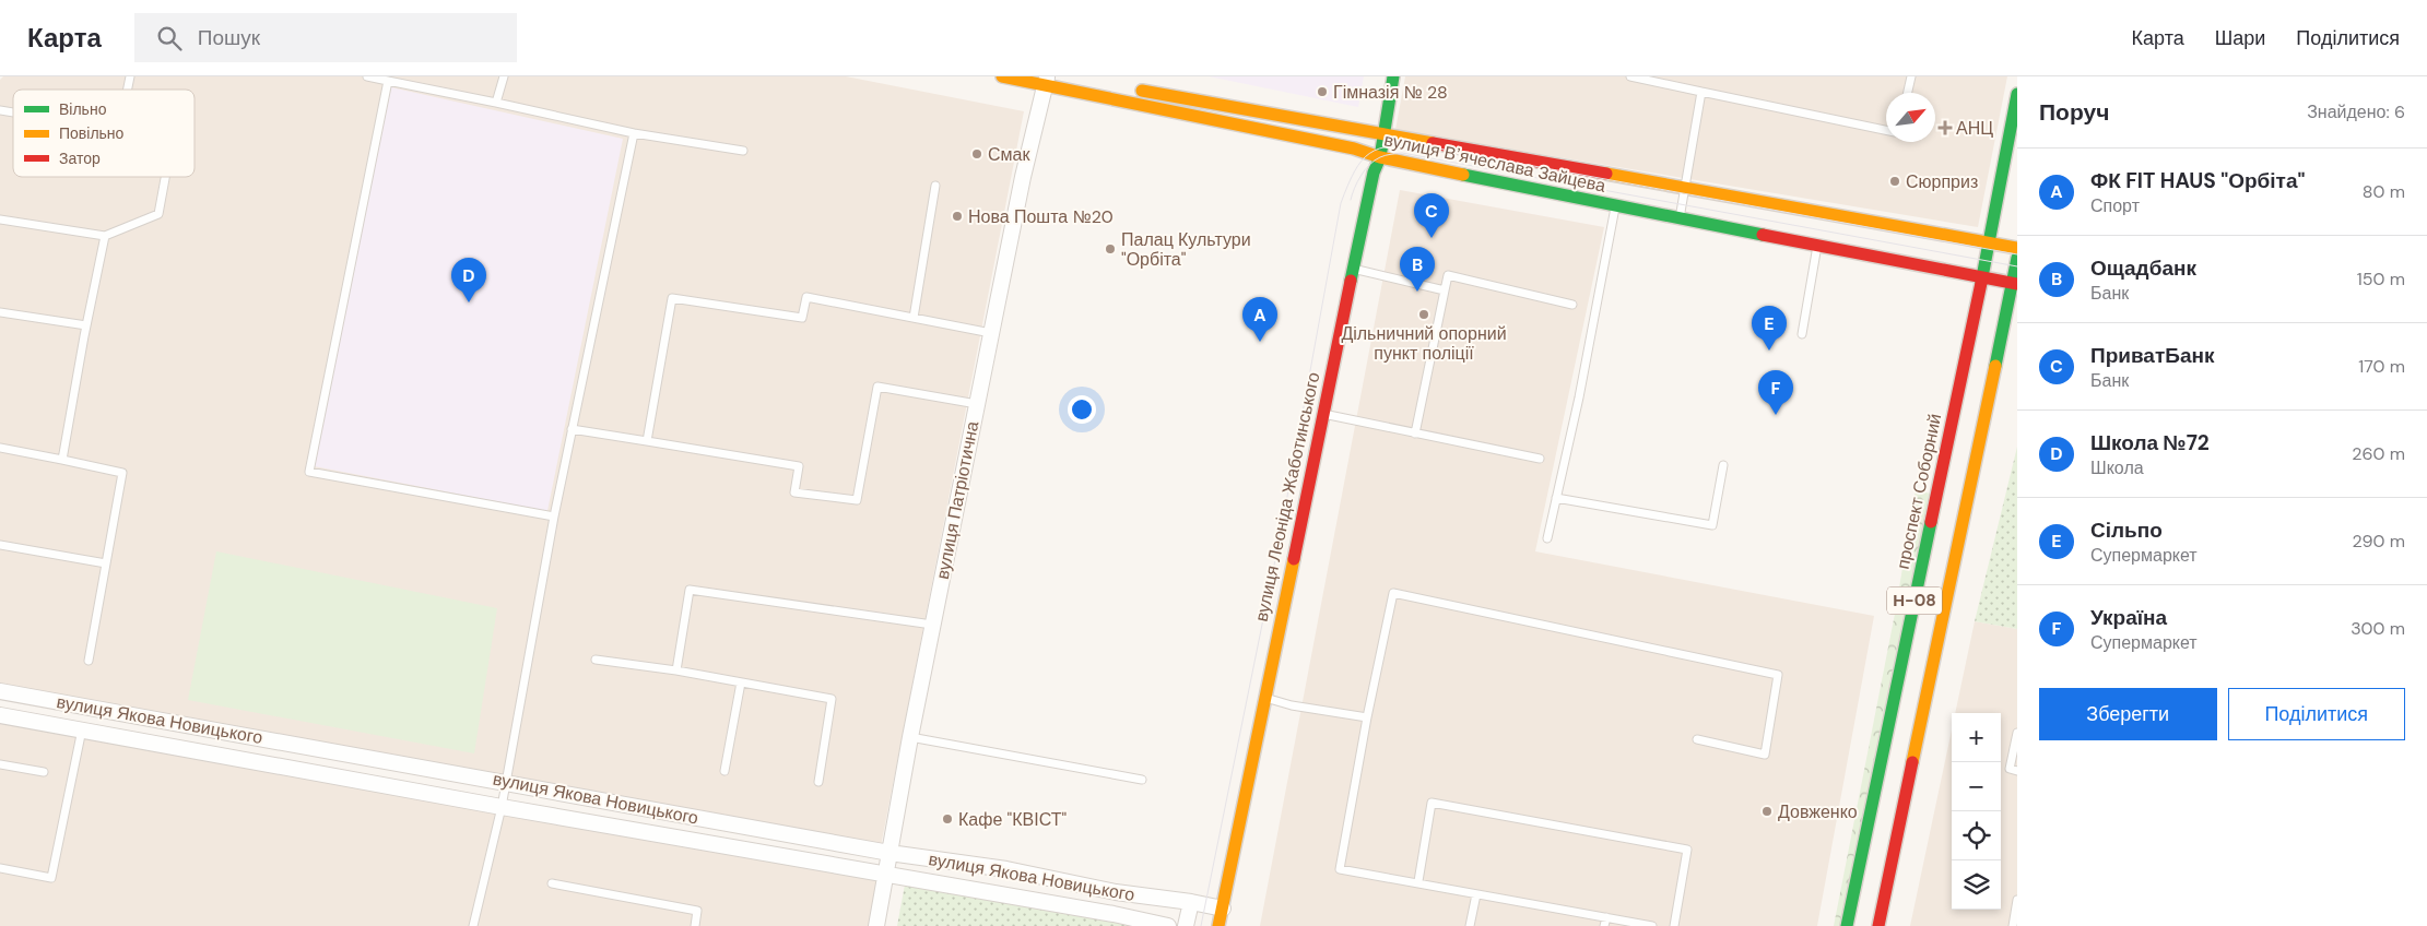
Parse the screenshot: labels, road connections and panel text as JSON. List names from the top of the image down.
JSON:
{
  "streets": {
    "main road": [
      "вулиця Вʼячеслава Зайцева",
      "проспект Соборний",
      "вулиця Леоніда Жаботинського",
      "Н-08"
    ],
    "street": ["вулиця Патріотична", "вулиця Якова Новицького"]
  },
  "crossings": [
    ["вулиця Вʼячеслава Зайцева", "проспект Соборний"],
    ["вулиця Вʼячеслава Зайцева", "вулиця Леоніда Жаботинського"],
    ["вулиця Вʼячеслава Зайцева", "вулиця Патріотична"],
    ["вулиця Вʼячеслава Зайцева", "Н-08"],
    ["вулиця Леоніда Жаботинського", "вулиця Якова Новицького"],
    ["вулиця Патріотична", "вулиця Якова Новицького"]
  ],
  "places": {
    "other": [
      "Гімназія № 28",
      "Смак",
      "Сюрприз",
      "Нова Пошта №20",
      "Палац Культури \"Орбіта\"",
      "Дільничний опорний пункт поліції",
      "Довженко",
      "Кафе \"КВІСТ\""
    ],
    "health": ["АНЦ"]
  },
  "legend": ["Вільно", "Повільно", "Затор"],
  "north": "top right",
  "page": {
    "header": "Карта",
    "search": "Пошук",
    "nav": ["Карта", "Шари", "Поділитися"],
    "heading": ["Поруч", "Знайдено: 6"],
    "list": [
      {
        "mark": "A",
        "name": "ФК FIT HAUS \"Орбіта\"",
        "note": "Спорт",
        "value": "80 m"
      },
      {
        "mark": "B",
        "name": "Ощадбанк",
        "note": "Банк",
        "value": "150 m"
      },
      {
        "mark": "C",
        "name": "ПриватБанк",
        "note": "Банк",
        "value": "170 m"
      },
      {
        "mark": "D",
        "name": "Школа №72",
        "note": "Школа",
        "value": "260 m"
      },
      {
        "mark": "E",
        "name": "Сільпо",
        "note": "Супермаркет",
        "value": "290 m"
      },
      {
        "mark": "F",
        "name": "Україна",
        "note": "Супермаркет",
        "value": "300 m"
      }
    ],
    "pins": [
      "C",
      "B",
      "D",
      "A",
      "E",
      "F"
    ],
    "buttons": ["Зберегти", "Поділитися"],
    "map_buttons": ["+", "−"]
  }
}
